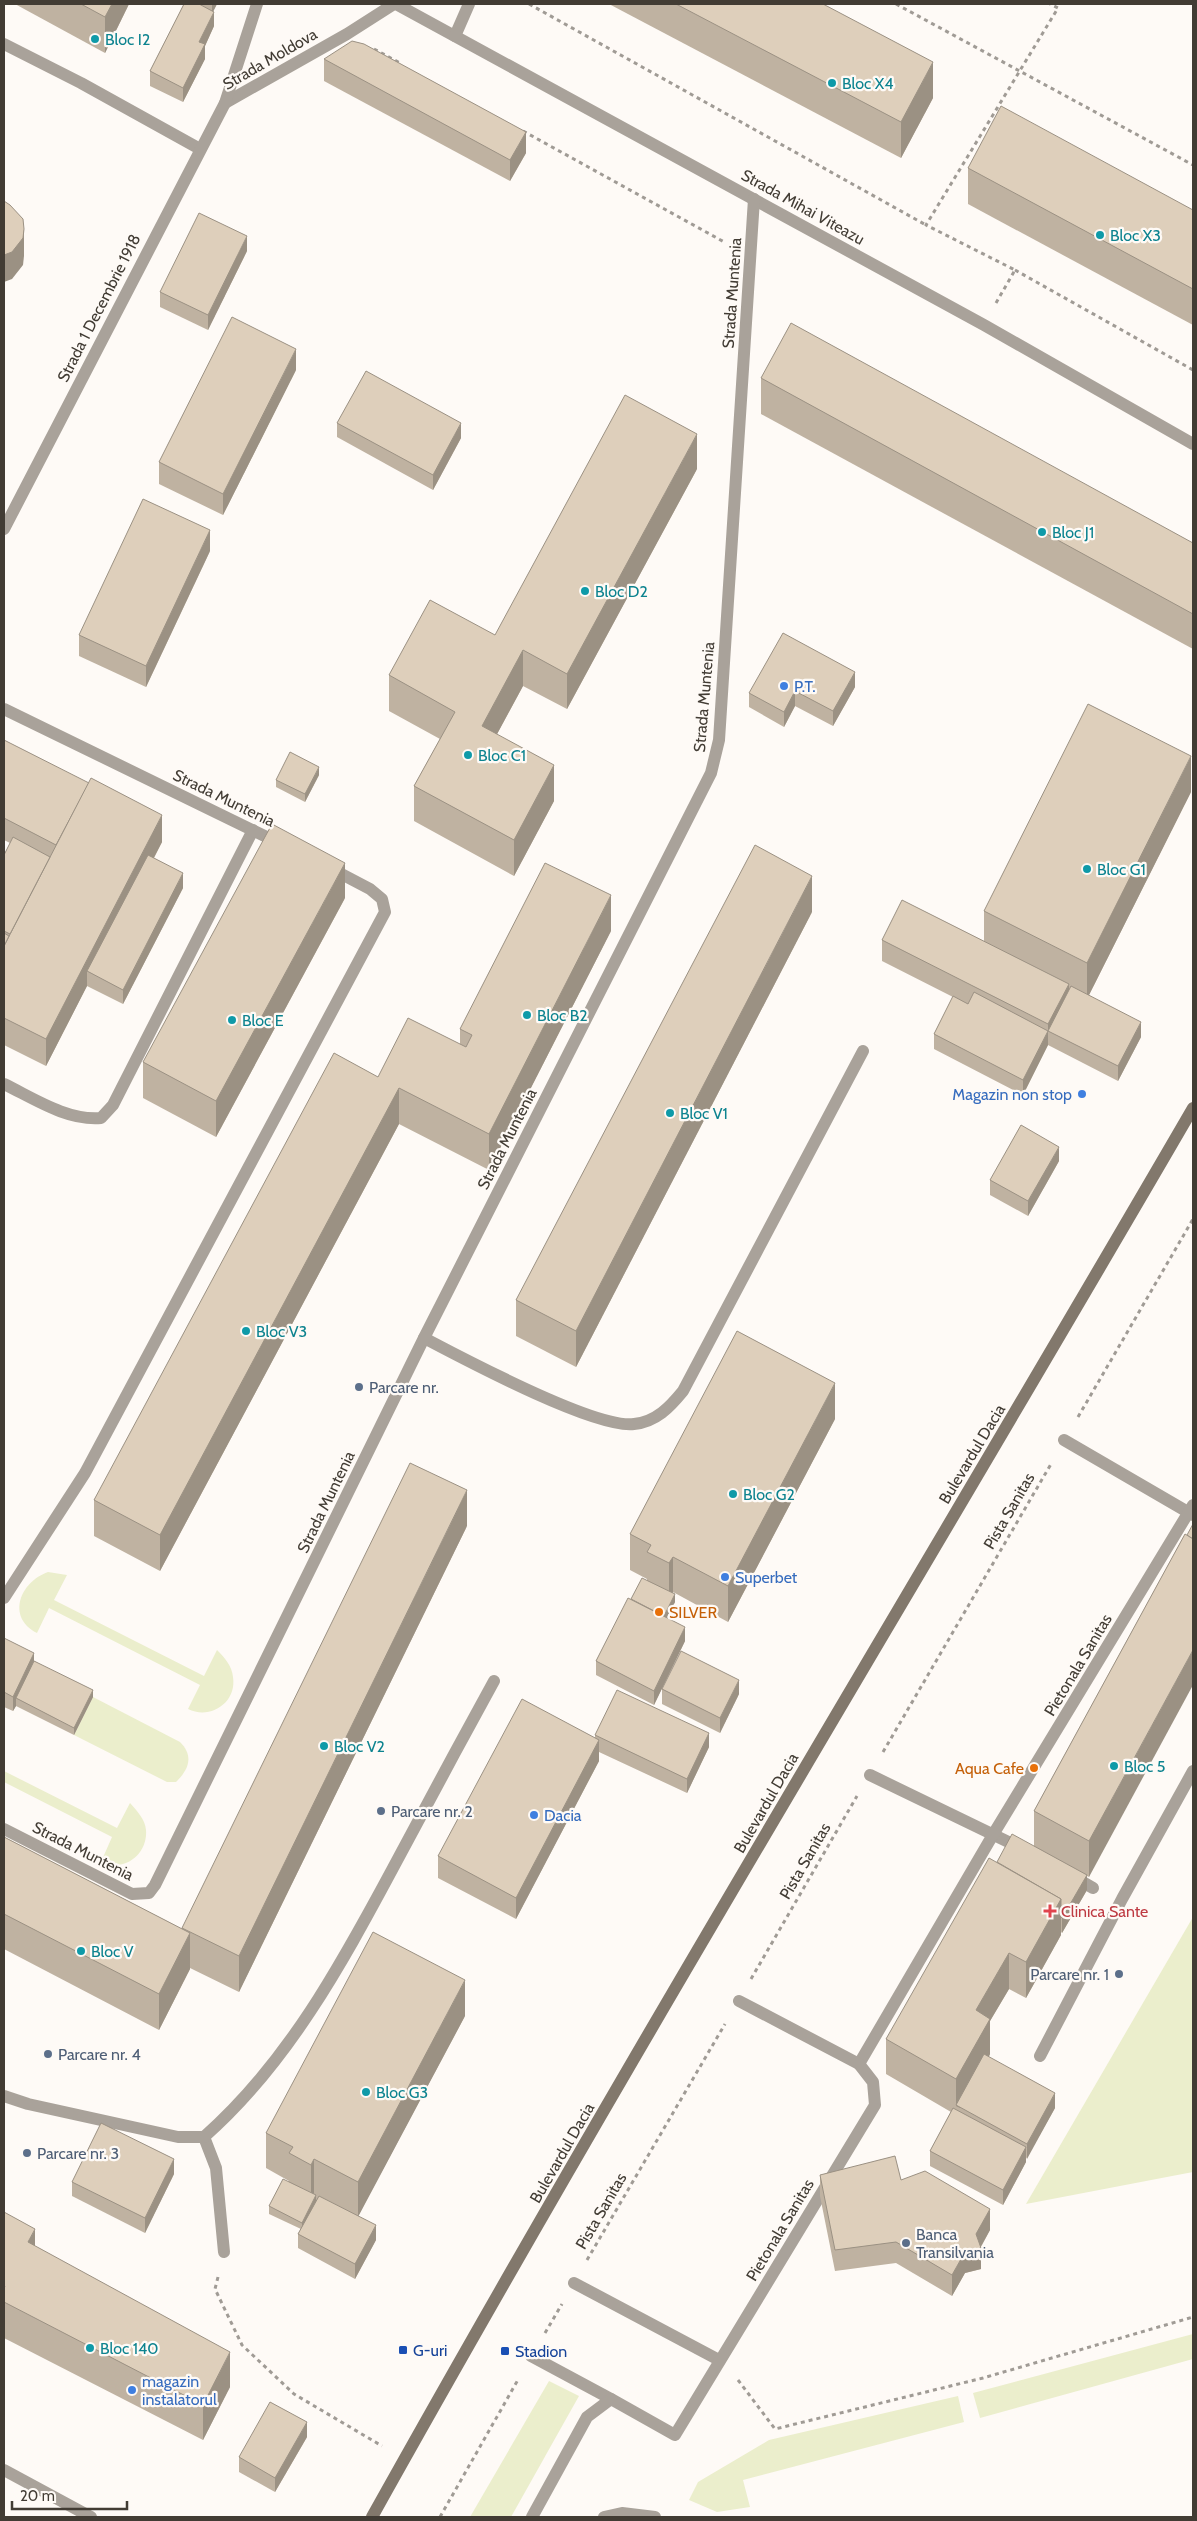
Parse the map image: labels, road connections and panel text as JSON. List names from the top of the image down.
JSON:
{
  "streets": {
    "main road": ["Bulevardul Dacia"],
    "street": [
      "Strada Moldova",
      "Strada Mihai Viteazu",
      "Strada Muntenia",
      "Strada 1 Decembrie 1918",
      "Pietonala Sanitas"
    ],
    "path": ["Pista Sanitas"]
  },
  "crossings": [
    ["Strada Moldova", "Strada Mihai Viteazu"],
    ["Strada Moldova", "Strada 1 Decembrie 1918"],
    ["Strada Mihai Viteazu", "Strada Muntenia"],
    ["Pista Sanitas", "Pietonala Sanitas"]
  ],
  "places": {
    "other": [
      "Bloc I2",
      "Bloc X4",
      "Bloc X3",
      "Bloc J1",
      "Bloc D2",
      "P.T.",
      "Bloc C1",
      "Bloc G1",
      "Bloc B2",
      "Bloc E",
      "Magazin non stop",
      "Bloc V1",
      "Bloc V3",
      "Parcare nr.",
      "Bloc G2",
      "Superbet",
      "SILVER",
      "Bloc V2",
      "Bloc 5",
      "Aqua Cafe",
      "Parcare nr. 2",
      "Dacia",
      "Bloc V",
      "Parcare nr. 1",
      "Parcare nr. 4",
      "Bloc G3",
      "Parcare nr. 3",
      "Banca Transilvania",
      "Bloc 140",
      "magazin instalatorul"
    ],
    "health": ["Clinica Sante"],
    "transit": ["G-uri", "Stadion"]
  },
  "scale_bar": "20 m"
}
